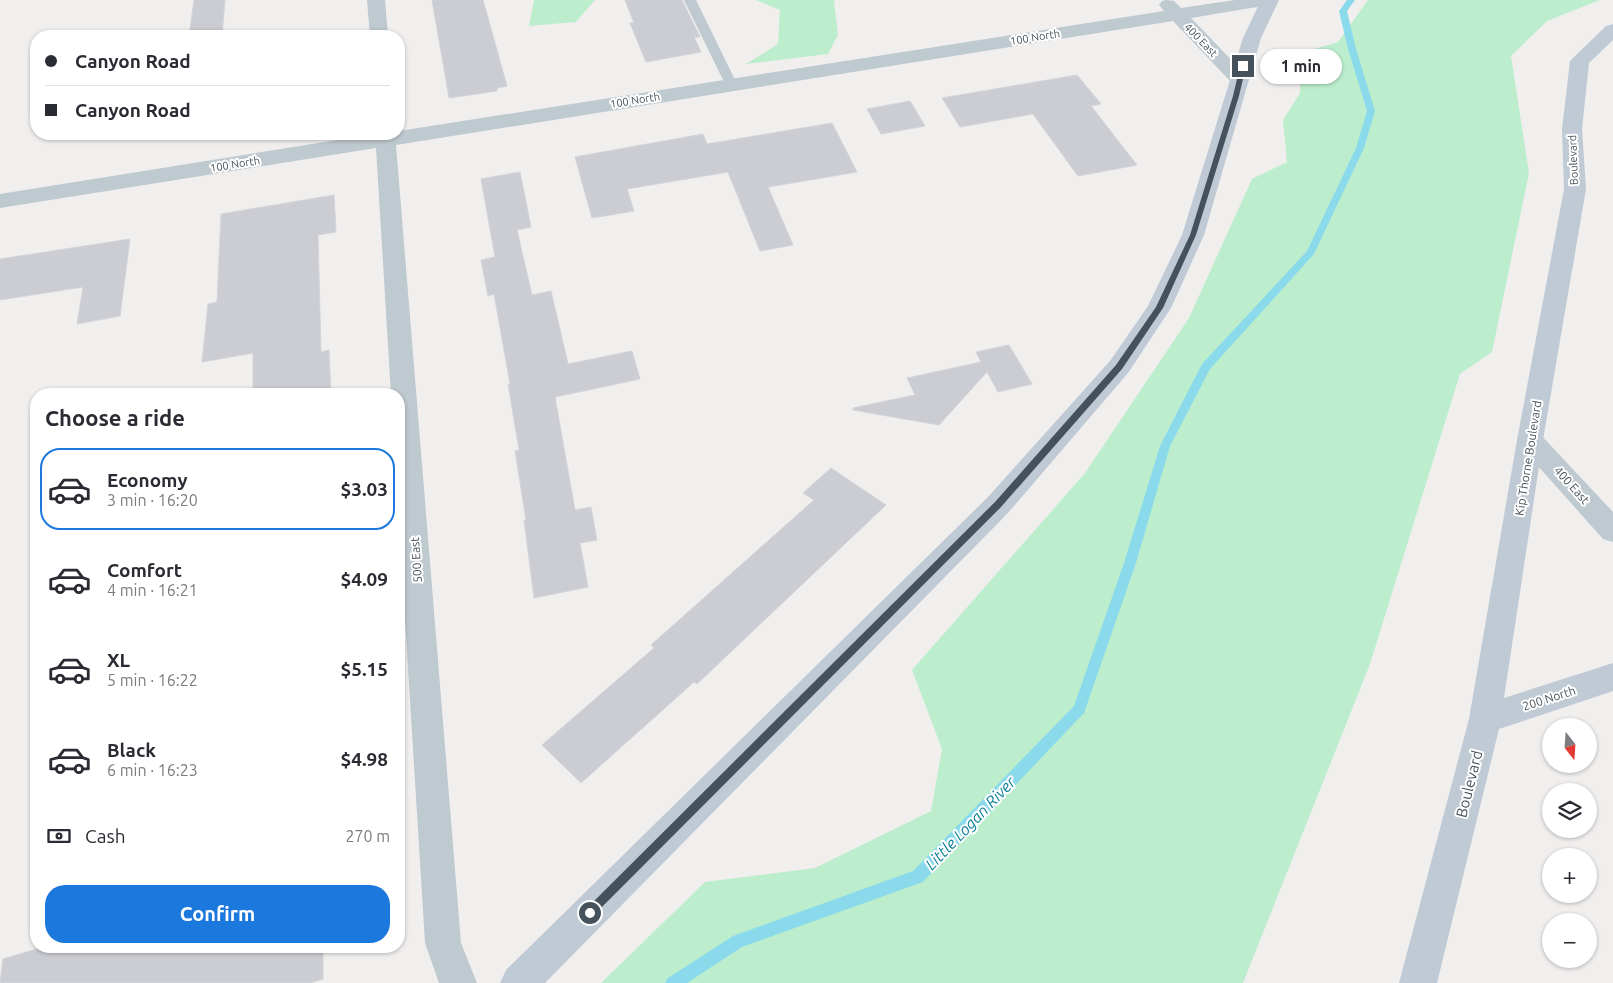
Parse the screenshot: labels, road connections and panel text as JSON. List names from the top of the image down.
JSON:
{
  "streets": {
    "main road": ["Boulevard", "Kip Thorne Boulevard", "200 North"],
    "street": ["100 North", "400 East", "500 East"]
  },
  "crossings": [
    ["100 North", "400 East"],
    ["400 East", "Kip Thorne Boulevard"],
    ["Boulevard", "Kip Thorne Boulevard"],
    ["Boulevard", "200 North"]
  ],
  "water": ["Little Logan River"],
  "north": "bottom",
  "page": {
    "banner": ["Canyon Road", "Canyon Road"],
    "bubble": "1 min",
    "heading": "Choose a ride",
    "list": [
      {
        "name": "Economy",
        "note": "3 min · 16:20",
        "value": "$3.03"
      },
      {
        "name": "Comfort",
        "note": "4 min · 16:21",
        "value": "$4.09"
      },
      {
        "name": "XL",
        "note": "5 min · 16:22",
        "value": "$5.15"
      },
      {
        "name": "Black",
        "note": "6 min · 16:23",
        "value": "$4.98"
      }
    ],
    "map_buttons": ["+", "−"],
    "pay": ["Cash", "270 m"],
    "buttons": "Confirm"
  }
}
